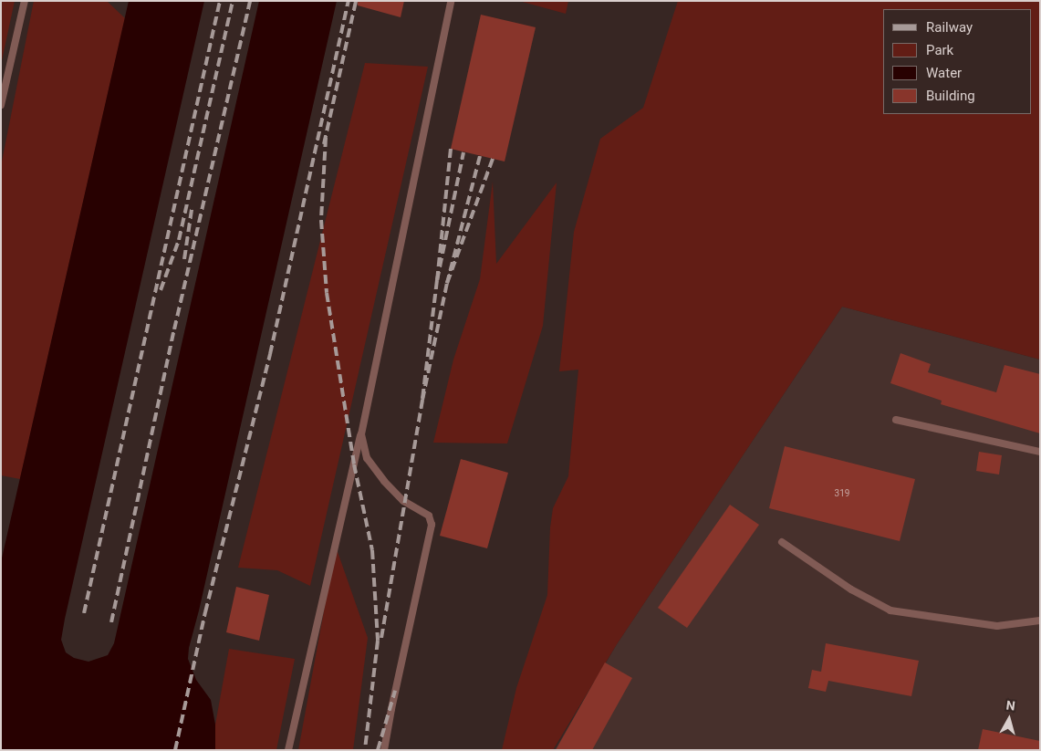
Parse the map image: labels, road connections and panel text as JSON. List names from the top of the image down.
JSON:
{
  "house_numbers": ["319"],
  "legend": [
    "Railway",
    "Park",
    "Water",
    "Building"
  ],
  "north": "top"
}
